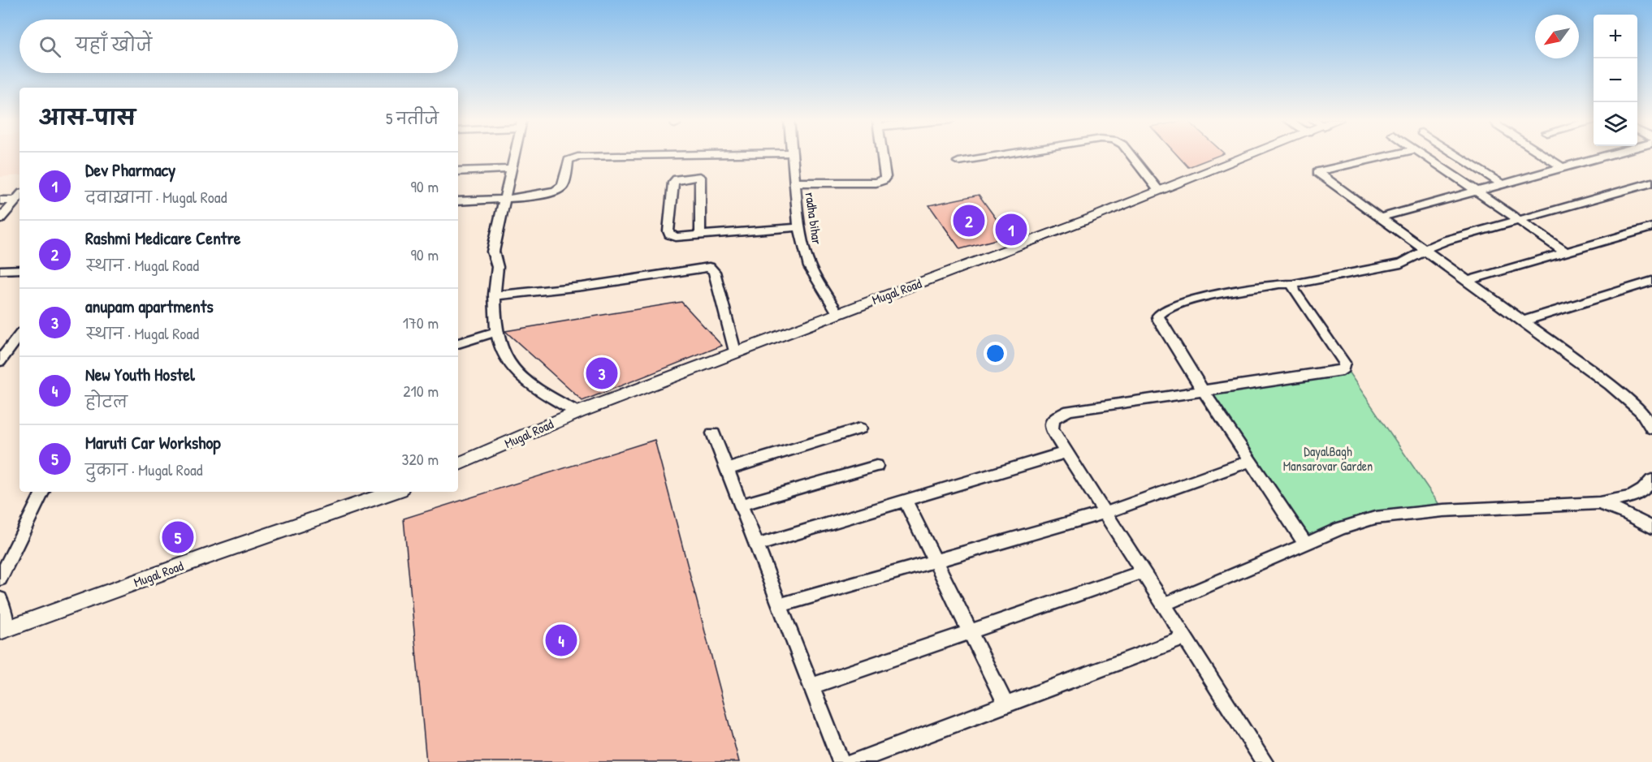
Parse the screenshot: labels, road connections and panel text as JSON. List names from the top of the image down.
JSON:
{
  "streets": {
    "street": ["radha bihar", "Mugal Road"]
  },
  "crossings": [
    ["radha bihar", "Mugal Road"]
  ],
  "parks": ["DayalBagh Mansarovar Garden"],
  "north": "bottom left",
  "page": {
    "map_buttons": ["+", "−"],
    "search": "यहाँ खोजें",
    "heading": ["आस-पास", "5 नतीजे"],
    "list": [
      {
        "mark": "1",
        "name": "Dev Pharmacy",
        "note": "दवाख़ाना · Mugal Road",
        "value": "90 m"
      },
      {
        "mark": "2",
        "name": "Rashmi Medicare Centre",
        "note": "स्थान · Mugal Road",
        "value": "90 m"
      },
      {
        "mark": "3",
        "name": "anupam apartments",
        "note": "स्थान · Mugal Road",
        "value": "170 m"
      },
      {
        "mark": "4",
        "name": "New Youth Hostel",
        "note": "होटल",
        "value": "210 m"
      },
      {
        "mark": "5",
        "name": "Maruti Car Workshop",
        "note": "दुकान · Mugal Road",
        "value": "320 m"
      }
    ],
    "pins": [
      "2",
      "1",
      "3",
      "5",
      "4"
    ]
  }
}
